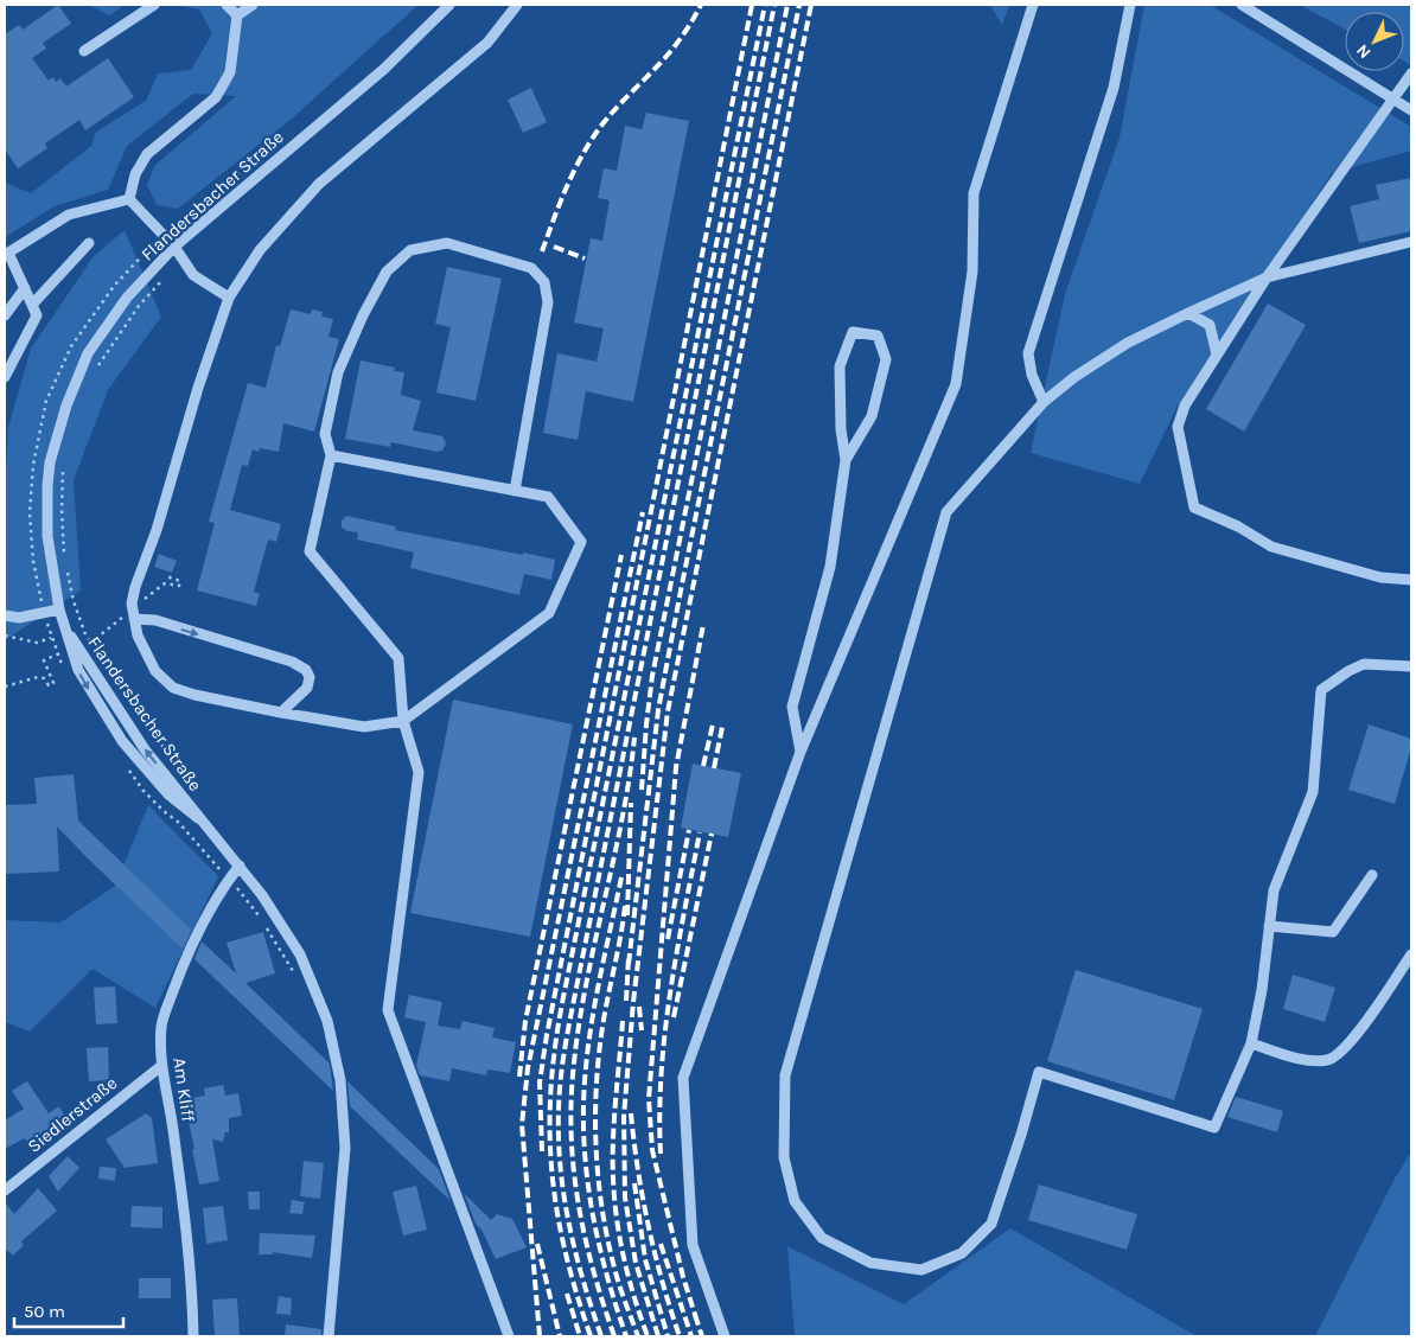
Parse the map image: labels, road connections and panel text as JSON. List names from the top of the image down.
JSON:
{
  "streets": {
    "street": ["Flandersbacher Straße", "Am Kliff", "Siedlerstraße"]
  },
  "crossings": [
    ["Flandersbacher Straße", "Am Kliff"],
    ["Am Kliff", "Siedlerstraße"]
  ],
  "scale_bar": "50 m",
  "north": "bottom left"
}
